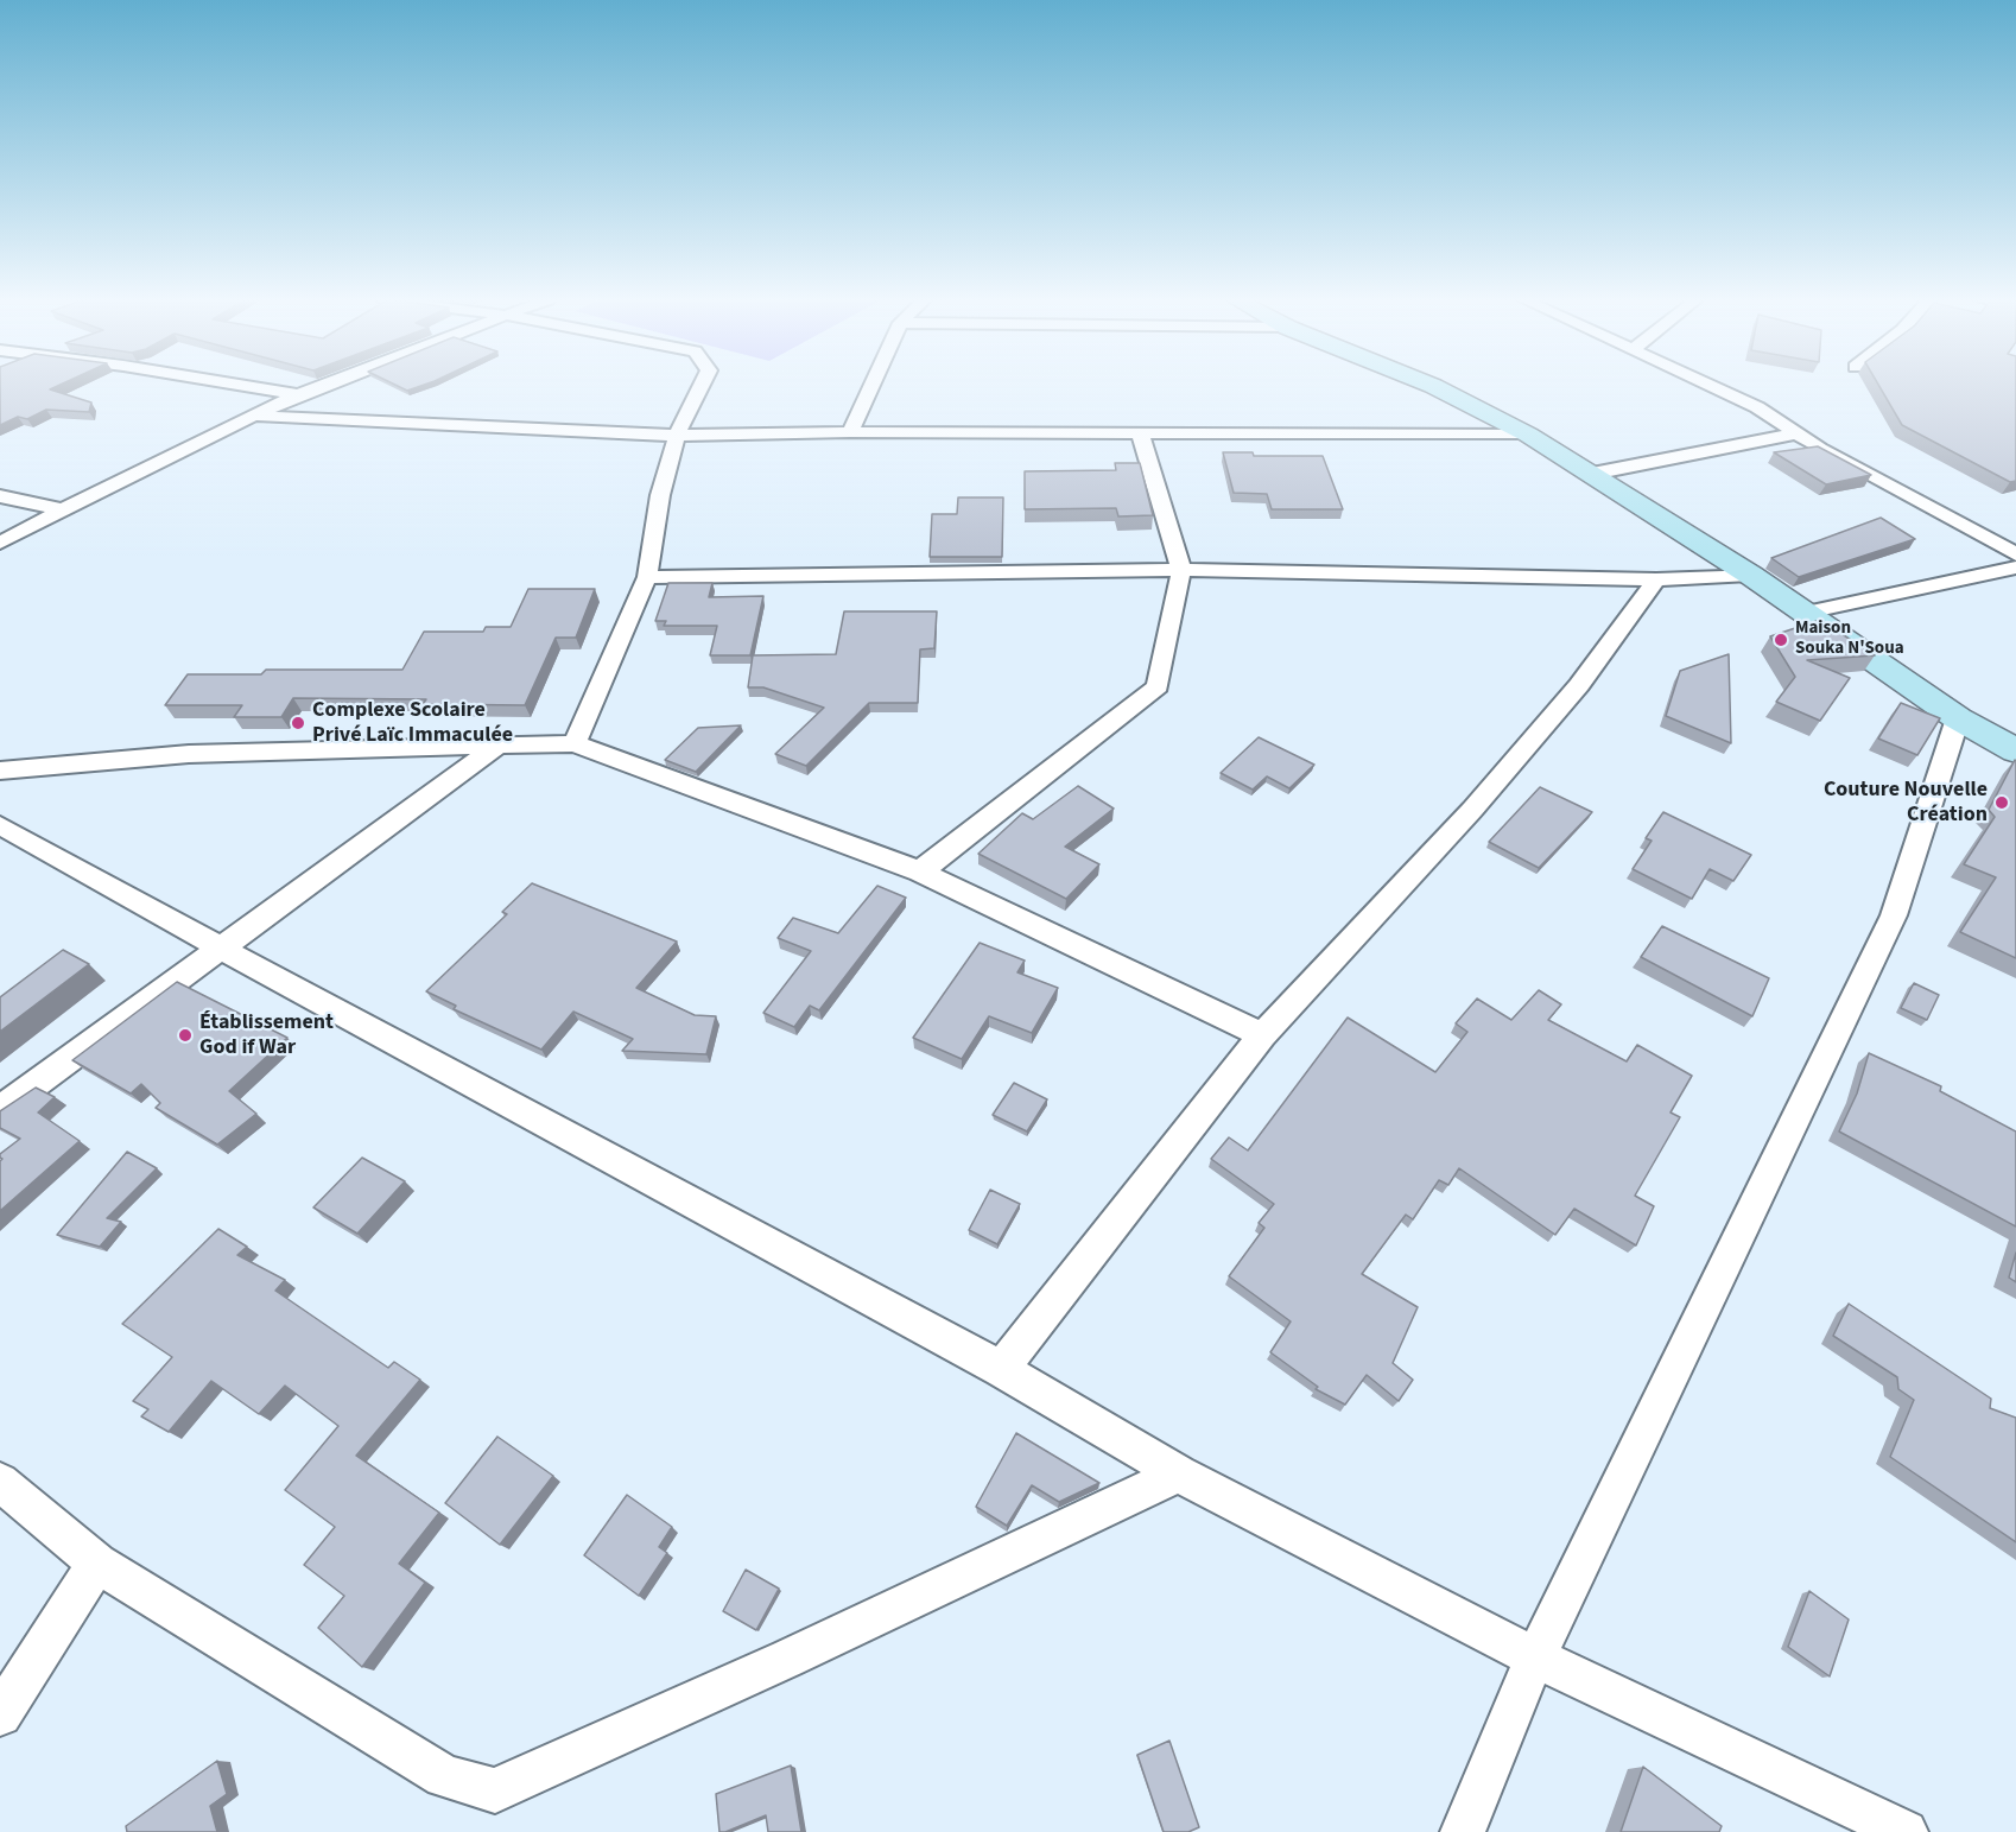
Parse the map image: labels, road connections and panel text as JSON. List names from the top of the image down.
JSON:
{
  "places": [
    "Maison Souka N'Soua",
    "Complexe Scolaire Privé Laïc Immaculée",
    "Couture Nouvelle Création",
    "Établissement God if War"
  ]
}
